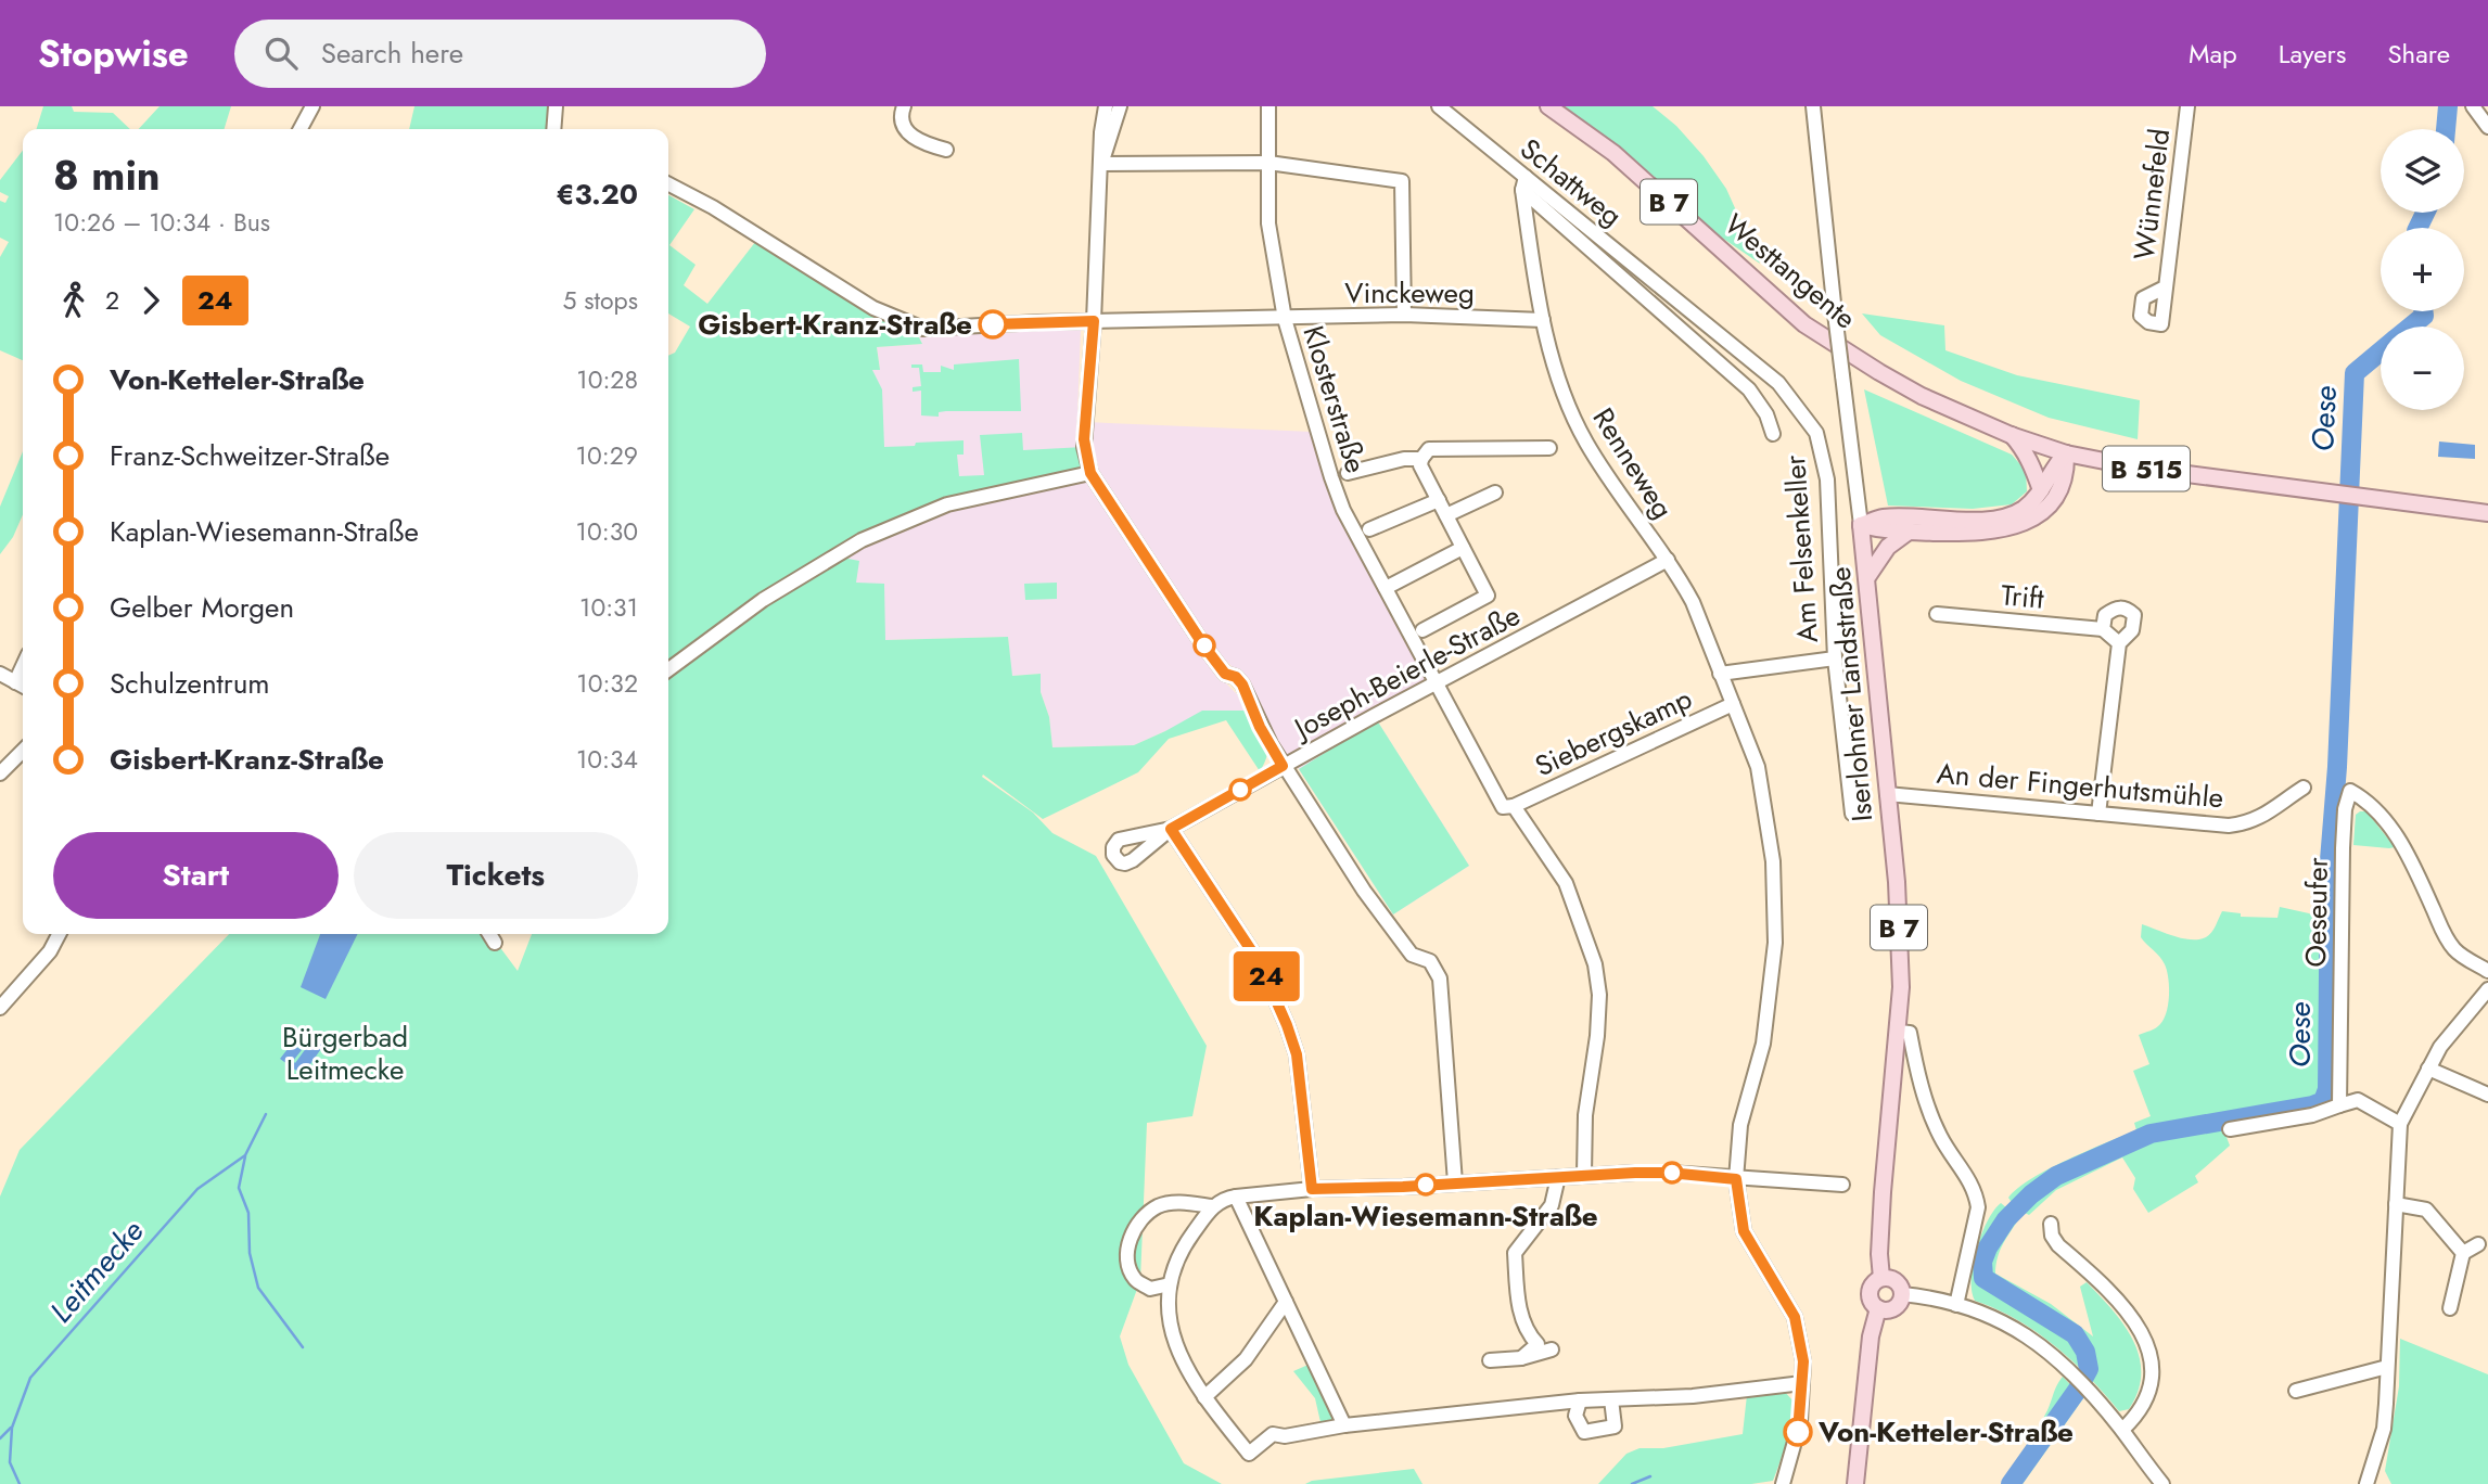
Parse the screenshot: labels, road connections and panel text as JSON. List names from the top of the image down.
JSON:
{
  "streets": {
    "main road": [
      "B 7",
      "Westtangente",
      "B 515",
      "Iserlohner Landstraße"
    ],
    "street": [
      "Schattweg",
      "Wünnefeld",
      "Vinckeweg",
      "Klosterstraße",
      "Renneweg",
      "Am Felsenkeller",
      "Trift",
      "Joseph-Beierle-Straße",
      "Siebergskamp",
      "An der Fingerhutsmühle",
      "Oeseufer"
    ]
  },
  "crossings": [
    ["Schattweg", "Renneweg"],
    ["Schattweg", "Am Felsenkeller"],
    ["B 7", "Iserlohner Landstraße"],
    ["Westtangente", "B 515"],
    ["Vinckeweg", "Klosterstraße"],
    ["Vinckeweg", "Renneweg"],
    ["Klosterstraße", "Joseph-Beierle-Straße"],
    ["Klosterstraße", "Siebergskamp"],
    ["Renneweg", "Joseph-Beierle-Straße"],
    ["Renneweg", "Siebergskamp"],
    ["Am Felsenkeller", "Siebergskamp"],
    ["Iserlohner Landstraße", "An der Fingerhutsmühle"]
  ],
  "water": ["Oese", "Leitmecke"],
  "parks": ["Bürgerbad Leitmecke"],
  "places": ["Gisbert-Kranz-Straße", "Kaplan-Wiesemann-Straße", "Von-Ketteler-Straße"],
  "lines": ["bus line 24"],
  "page": {
    "header": "Stopwise",
    "search": "Search here",
    "nav": ["Map", "Layers", "Share"],
    "on_map": "24",
    "map_buttons": ["+", "−"],
    "heading": ["8 min", "10:26 – 10:34 · Bus", "€3.20"],
    "legs": ["2", "24", "5 stops"],
    "list": [
      {
        "name": "Von-Ketteler-Straße",
        "value": "10:28"
      },
      {
        "name": "Franz-Schweitzer-Straße",
        "value": "10:29"
      },
      {
        "name": "Kaplan-Wiesemann-Straße",
        "value": "10:30"
      },
      {
        "name": "Gelber Morgen",
        "value": "10:31"
      },
      {
        "name": "Schulzentrum",
        "value": "10:32"
      },
      {
        "name": "Gisbert-Kranz-Straße",
        "value": "10:34"
      }
    ],
    "buttons": ["Start", "Tickets"]
  }
}
